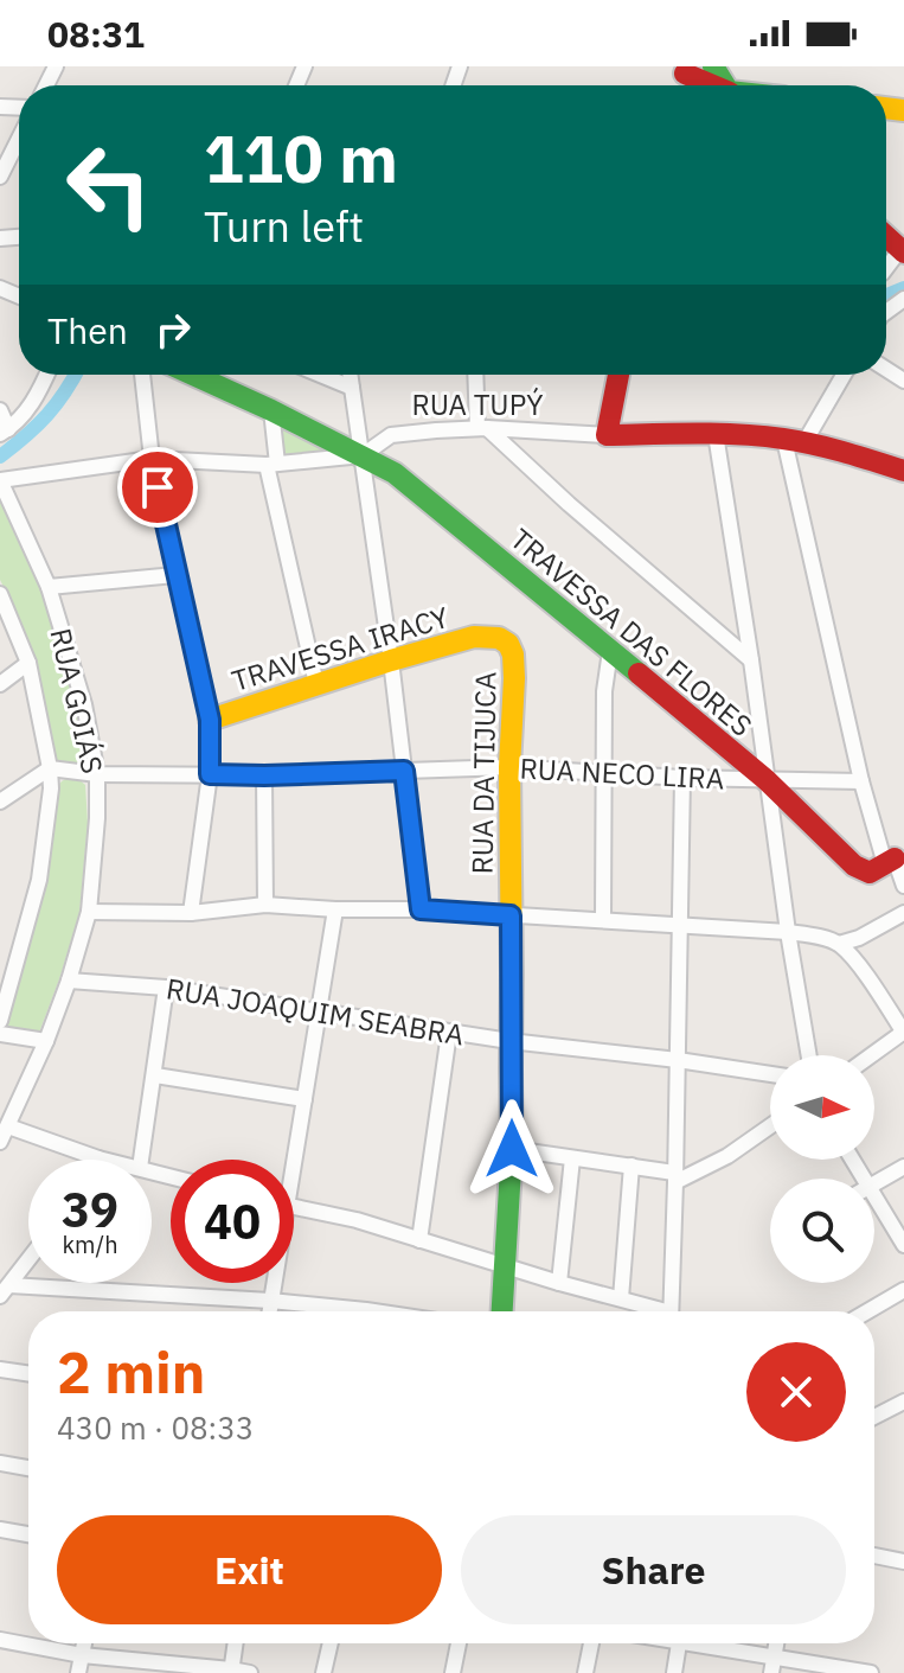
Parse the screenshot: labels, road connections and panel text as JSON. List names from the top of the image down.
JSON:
{
  "streets": {
    "street": [
      "RUA TUPÝ",
      "TRAVESSA DAS FLORES",
      "TRAVESSA IRACY",
      "RUA GOIÁS",
      "RUA DA TIJUCA",
      "RUA NECO LIRA",
      "RUA JOAQUIM SEABRA"
    ]
  },
  "crossings": [
    ["RUA TUPÝ", "TRAVESSA DAS FLORES"],
    ["RUA TUPÝ", "RUA GOIÁS"],
    ["TRAVESSA DAS FLORES", "RUA NECO LIRA"],
    ["TRAVESSA IRACY", "RUA DA TIJUCA"],
    ["RUA GOIÁS", "RUA NECO LIRA"],
    ["RUA GOIÁS", "RUA JOAQUIM SEABRA"],
    ["RUA DA TIJUCA", "RUA NECO LIRA"],
    ["RUA DA TIJUCA", "RUA JOAQUIM SEABRA"]
  ],
  "north": "right",
  "page": {
    "status": "08:31",
    "turn": ["110 m", "Turn left"],
    "then": "Then",
    "speed": "39 km/h",
    "limit": "40",
    "heading": ["2 min", "430 m · 08:33"],
    "buttons": ["Exit", "Share"]
  }
}
